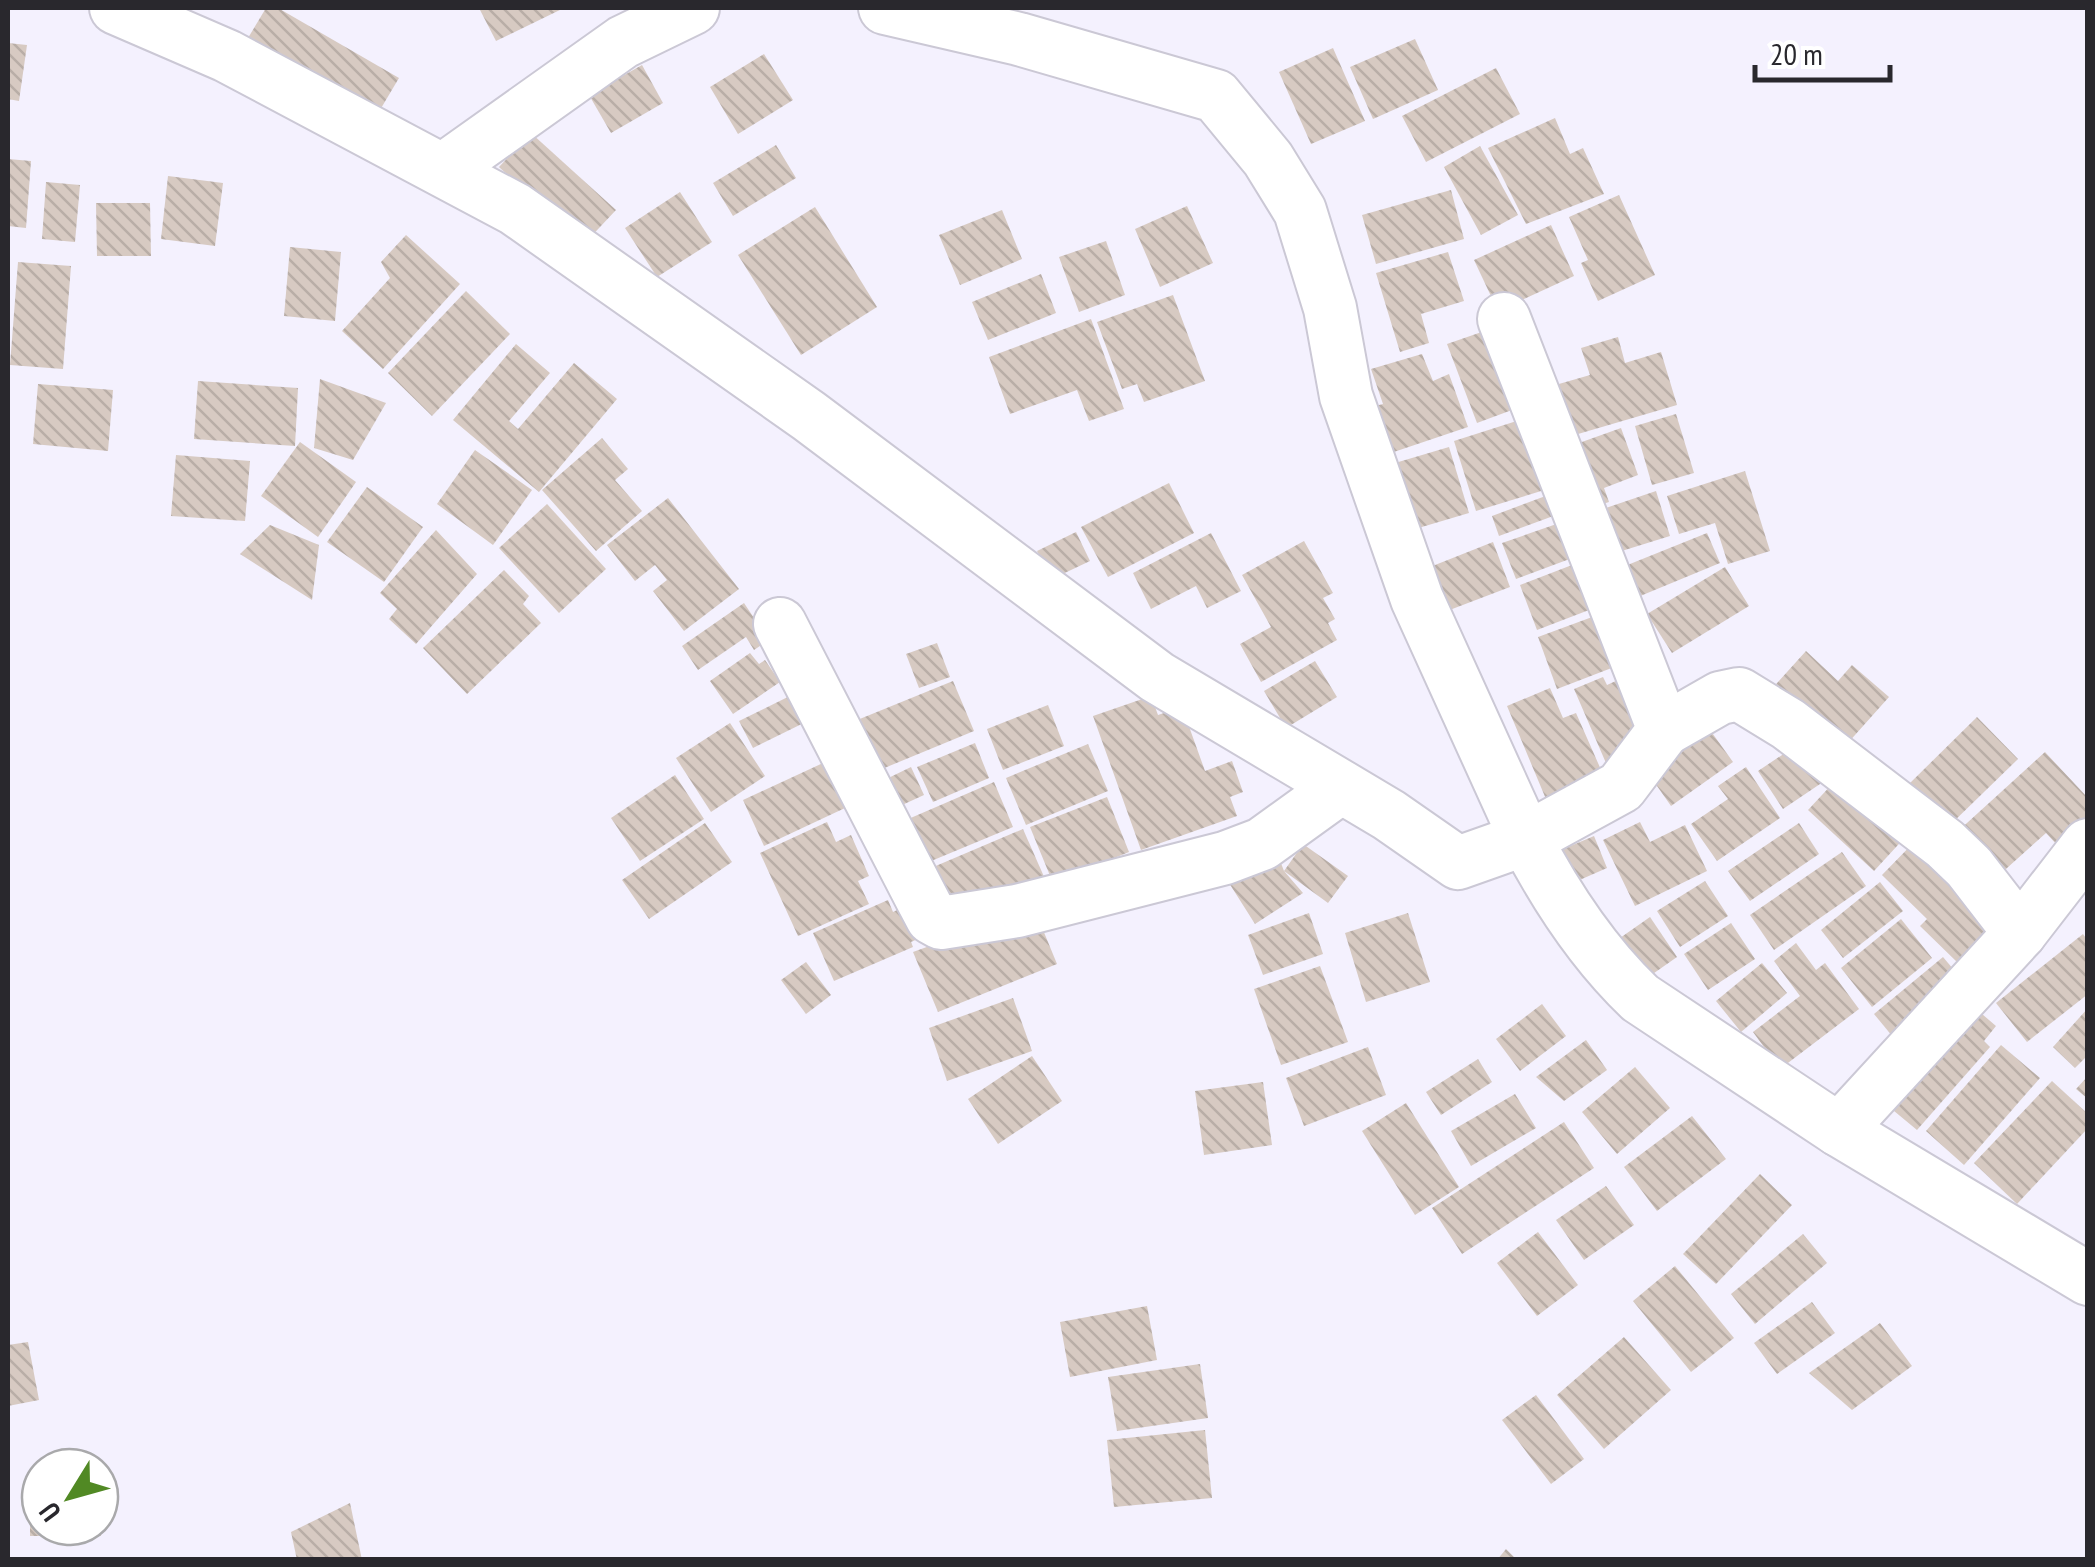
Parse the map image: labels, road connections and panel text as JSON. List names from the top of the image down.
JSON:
{
  "scale_bar": "20 m",
  "north": "bottom left"
}
